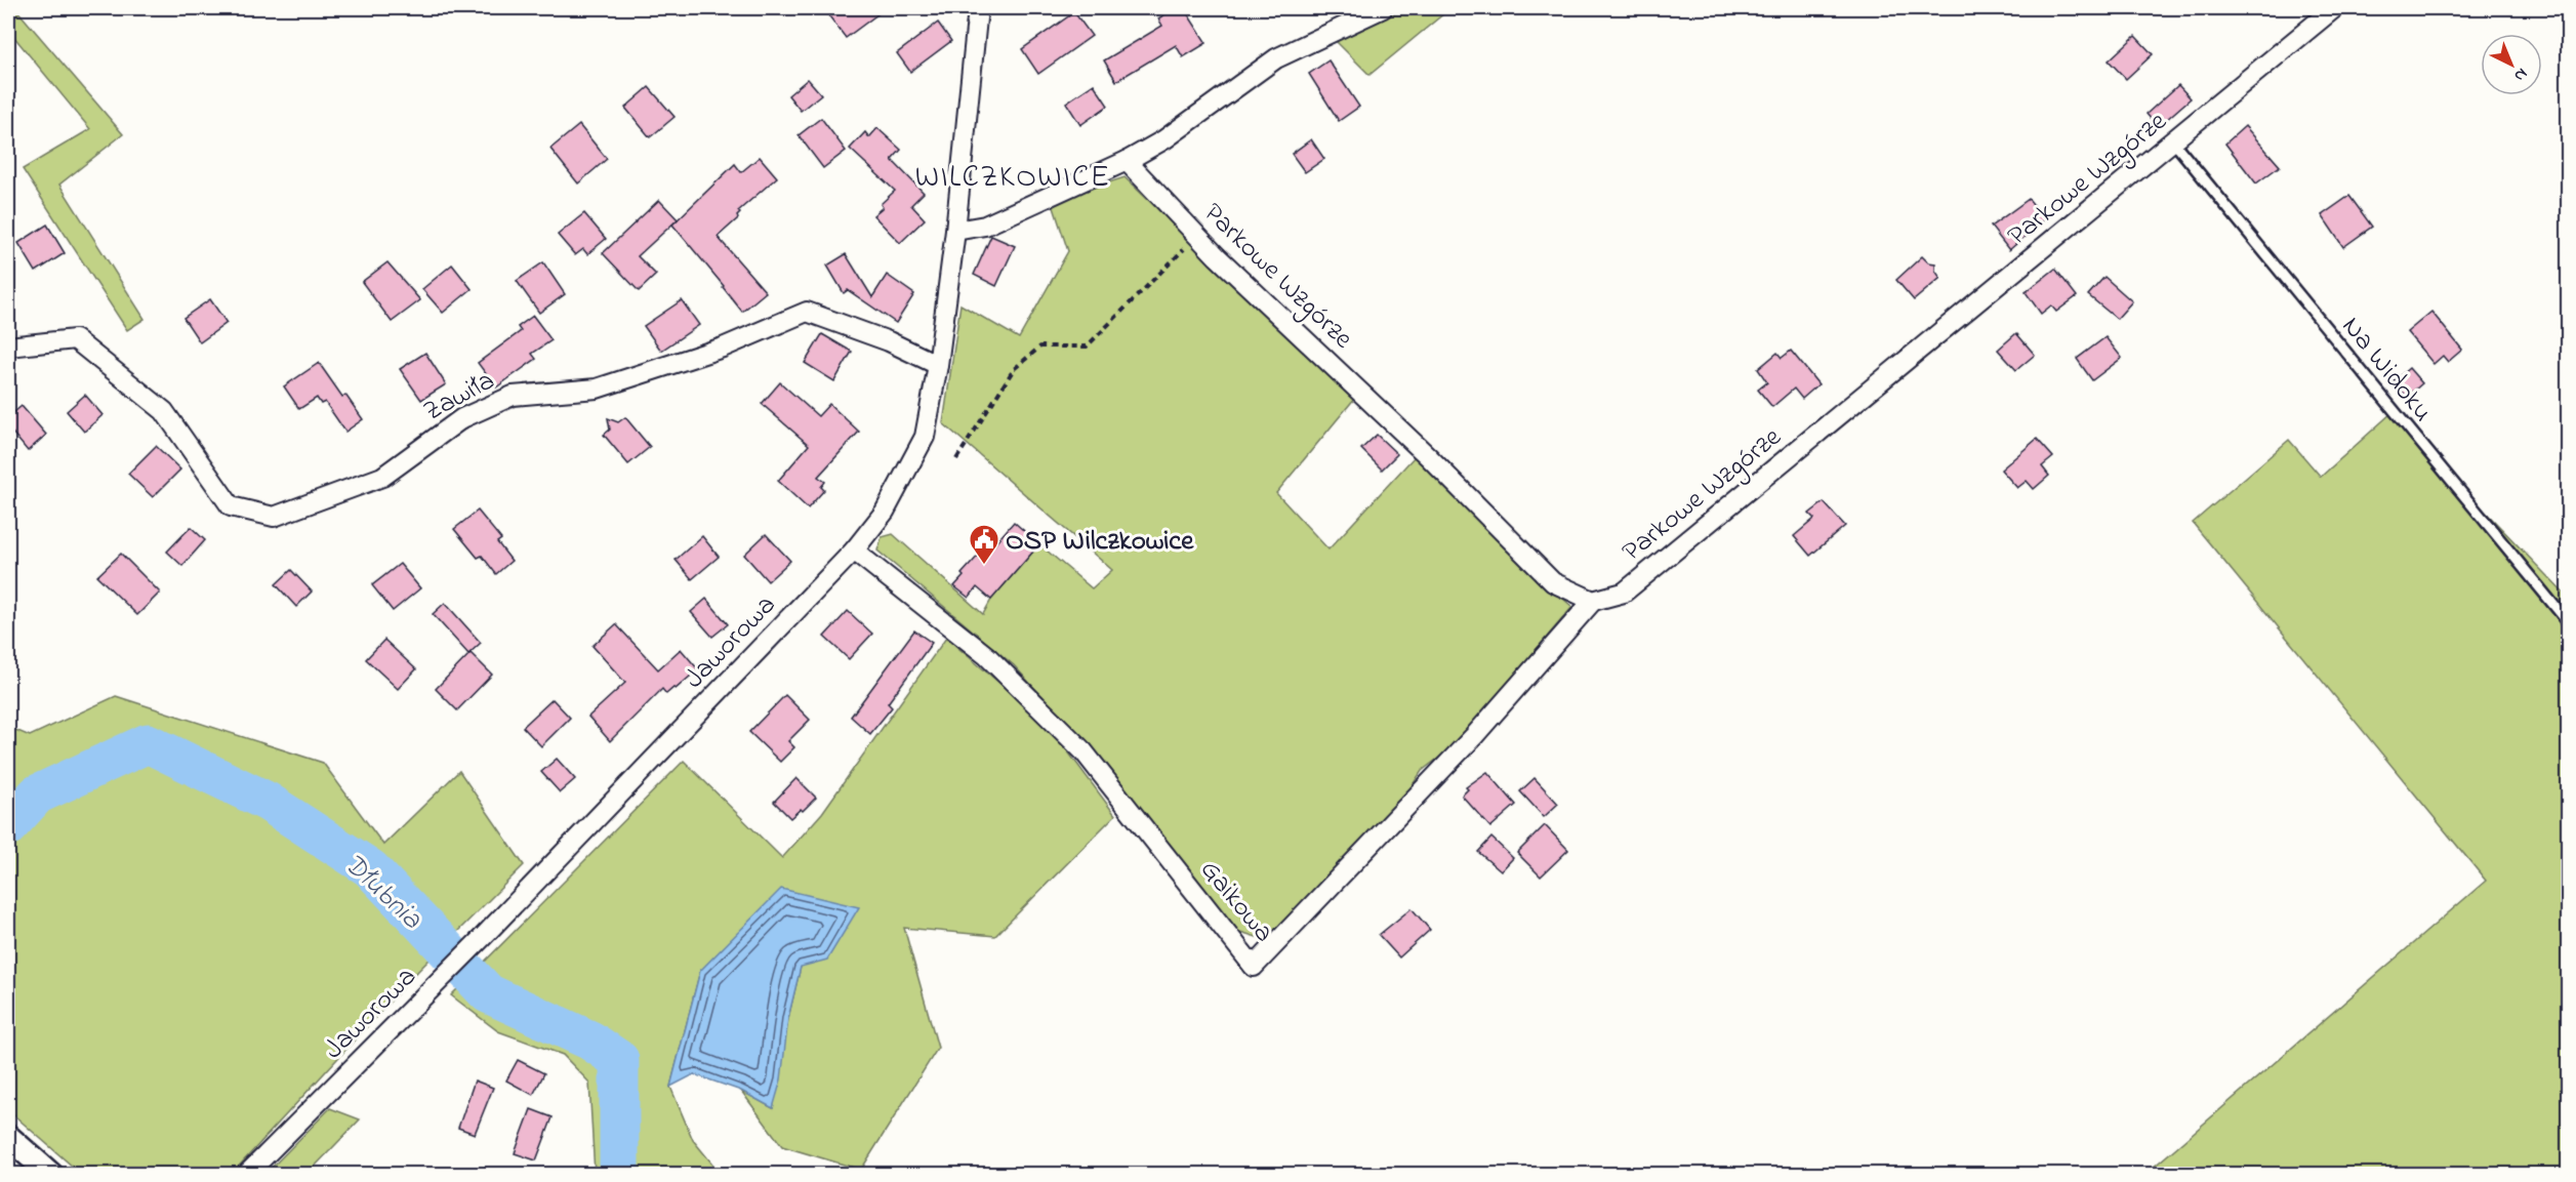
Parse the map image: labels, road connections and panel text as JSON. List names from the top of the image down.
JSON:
{
  "streets": {
    "street": [
      "Parkowe Wzgórze",
      "Zawiła",
      "Jaworowa",
      "Gaikowa"
    ],
    "lane": ["Na Widoku"]
  },
  "crossings": [
    ["Parkowe Wzgórze", "Na Widoku"],
    ["Parkowe Wzgórze", "Gaikowa"],
    ["Zawiła", "Jaworowa"],
    ["Jaworowa", "Gaikowa"]
  ],
  "districts": ["WILCZKOWICE"],
  "water": ["Dłubnia"],
  "places": {
    "public building": ["OSP Wilczkowice"]
  },
  "north": "bottom right"
}
